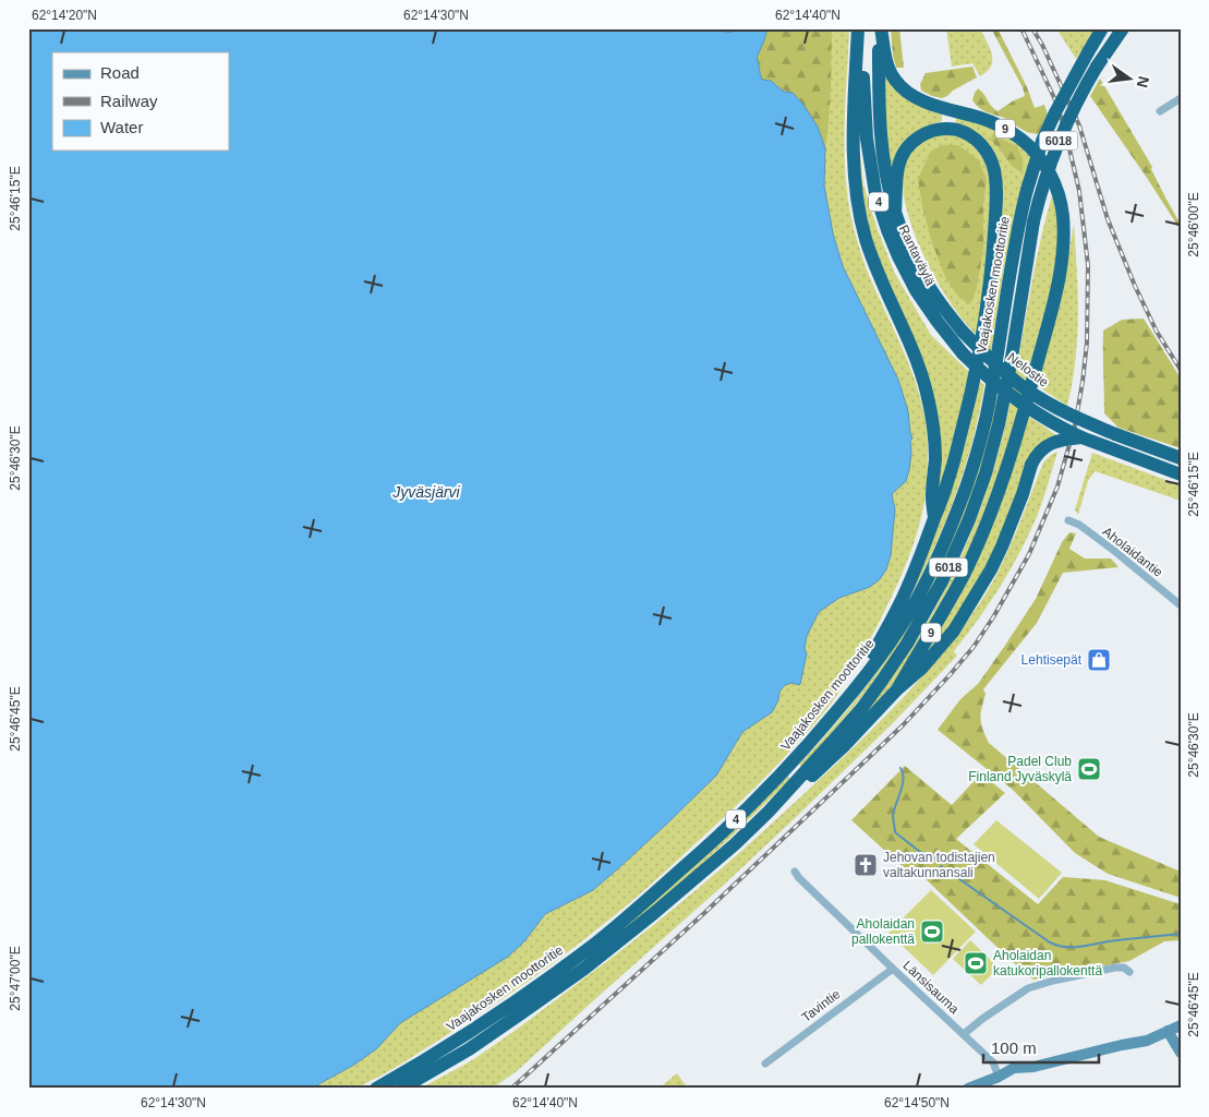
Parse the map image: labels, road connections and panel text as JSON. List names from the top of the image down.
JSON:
{
  "streets": {
    "highway": [
      "9",
      "6018",
      "4",
      "Rantaväylä",
      "Vaajakosken moottoritie",
      "Nelostie"
    ],
    "street": ["Aholaidantie", "Länsisauma", "Tavintie"]
  },
  "crossings": [
    ["9", "4"],
    ["9", "Rantaväylä"],
    ["6018", "4"],
    ["4", "Rantaväylä"],
    ["4", "Vaajakosken moottoritie"],
    ["4", "Nelostie"],
    ["Rantaväylä", "Nelostie"],
    ["Länsisauma", "Tavintie"]
  ],
  "water": ["Jyväsjärvi"],
  "places": {
    "shop": ["Lehtisepät"],
    "sports": ["Padel Club Finland Jyväskylä", "Aholaidan pallokenttä", "Aholaidan katukoripallokenttä"],
    "church": ["Jehovan todistajien valtakunnansali"]
  },
  "legend": ["Road", "Railway", "Water"],
  "scale_bar": "100 m",
  "north": "right",
  "coordinates": [
    "62°14'20\"N",
    "62°14'30\"N",
    "62°14'40\"N",
    "25°46'15\"E",
    "25°46'00\"E",
    "25°46'30\"E",
    "25°46'45\"E",
    "25°47'00\"E",
    "62°14'50\"N"
  ]
}
